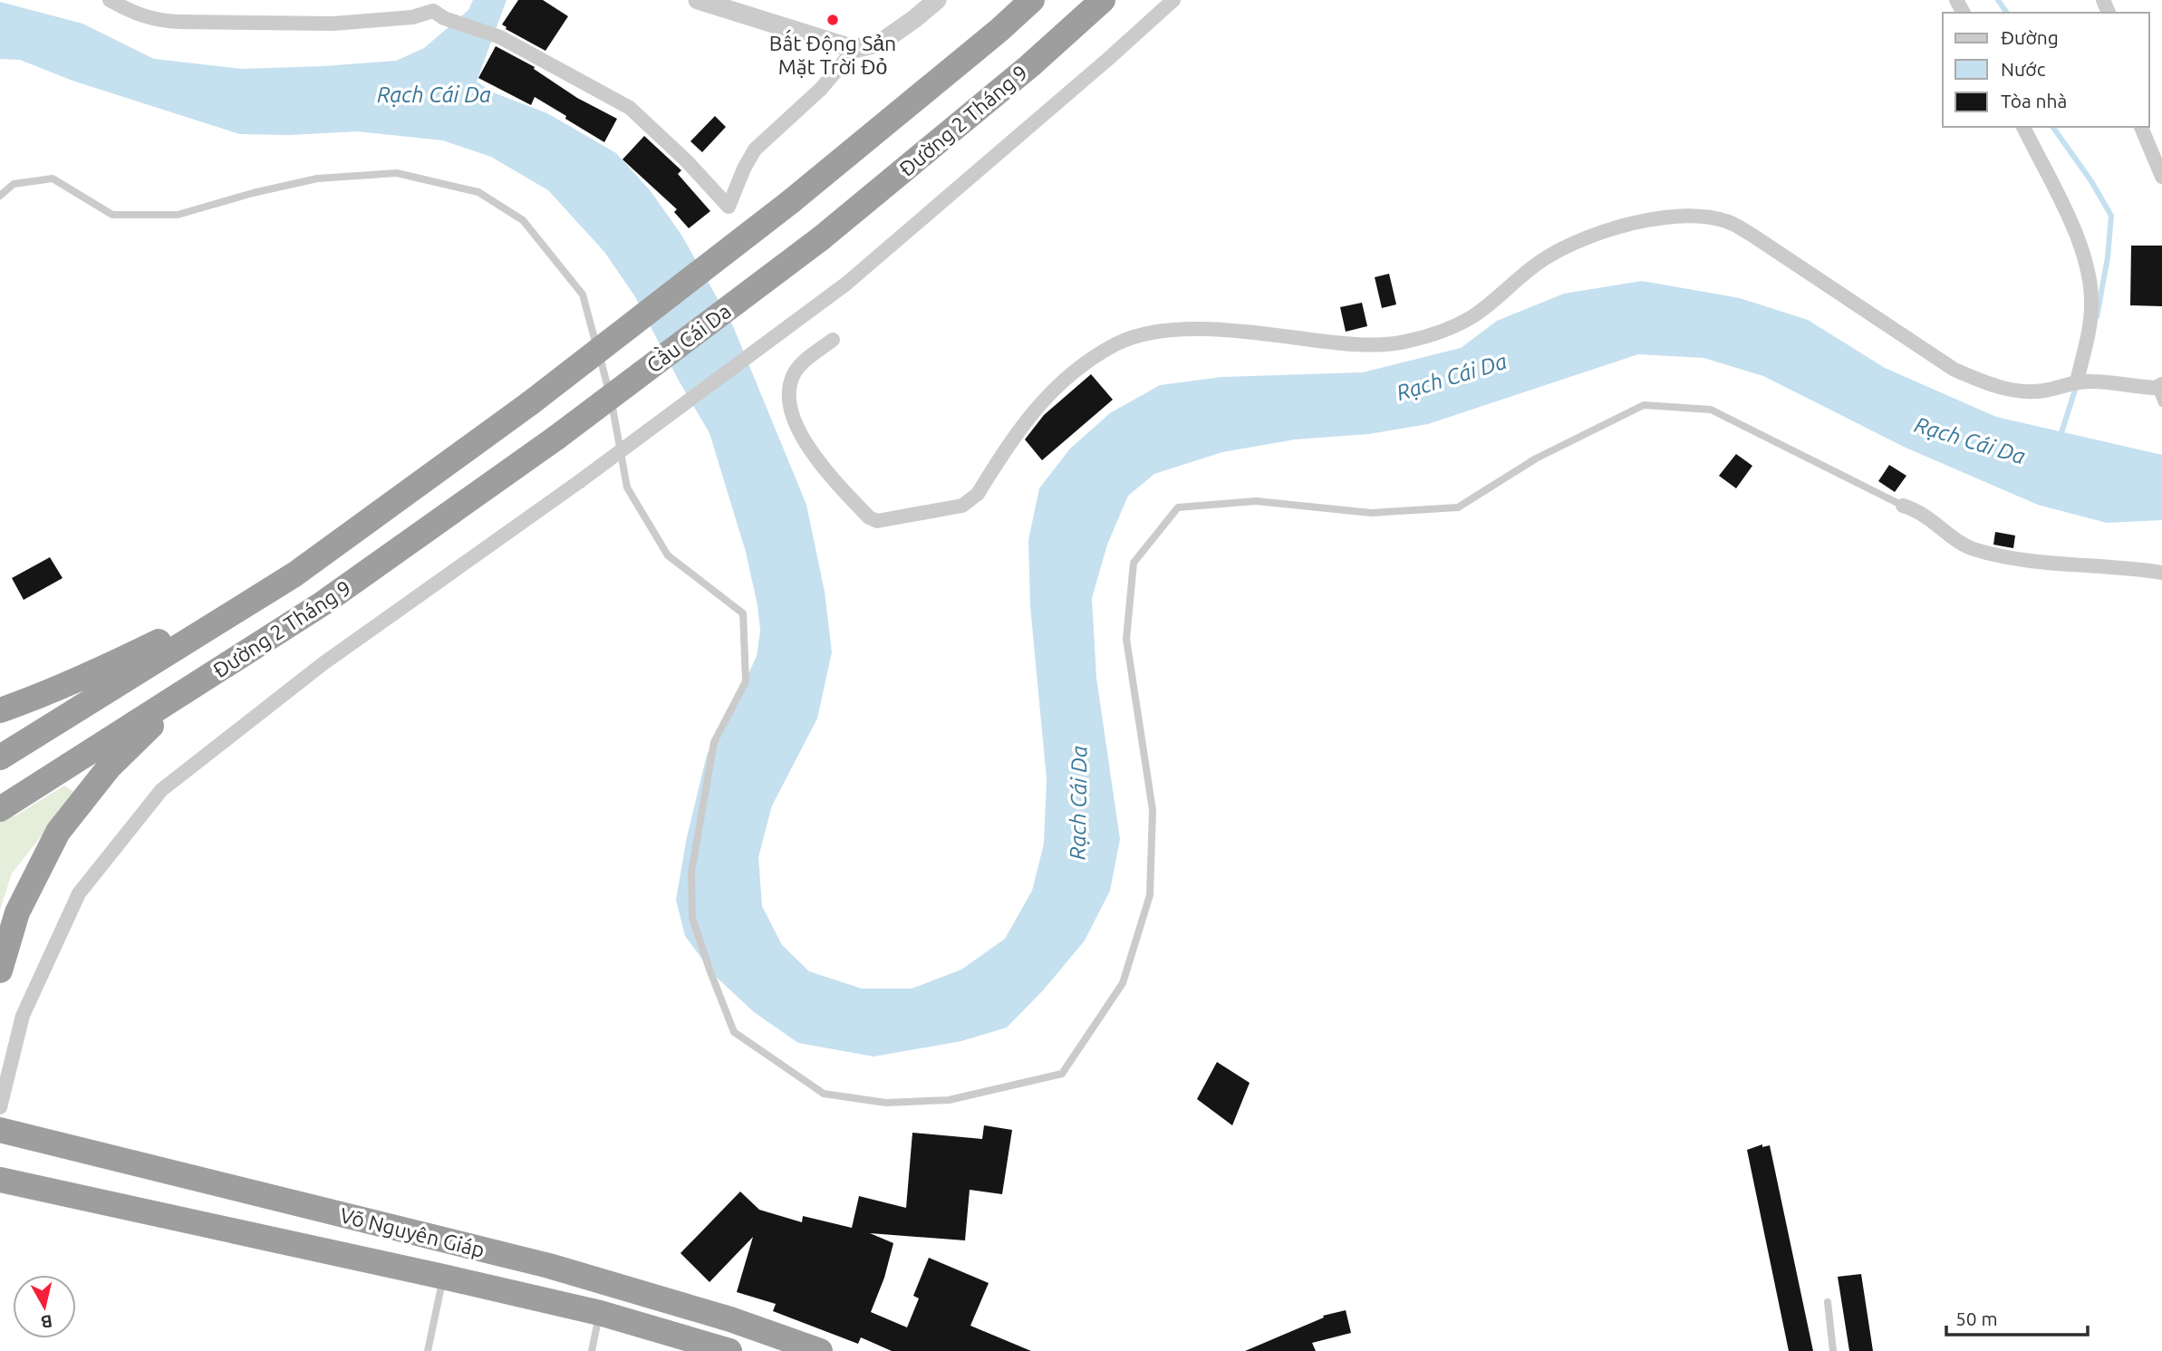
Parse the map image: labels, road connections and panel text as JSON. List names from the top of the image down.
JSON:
{
  "streets": {
    "highway": ["Đường 2 Tháng 9", "Cầu Cái Da", "Võ Nguyên Giáp"]
  },
  "crossings": [
    ["Đường 2 Tháng 9", "Cầu Cái Da"]
  ],
  "water": ["Rạch Cái Da"],
  "places": ["Bất Động Sản Mặt Trời Đỏ"],
  "legend": ["Đường", "Nước", "Tòa nhà"],
  "scale_bar": "50 m",
  "north": "bottom"
}
